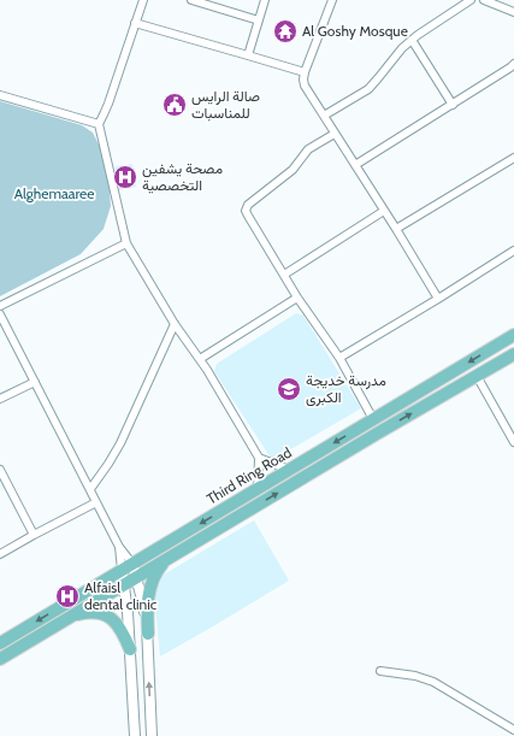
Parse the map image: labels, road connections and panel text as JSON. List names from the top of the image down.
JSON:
{
  "streets": {
    "main road": ["Third Ring Road"]
  },
  "parks": ["Alghemaaree"],
  "places": {
    "temple": ["Al Goshy Mosque"],
    "public building": ["صالة الرايس للمناسبات"],
    "hospital": ["مصحة يشفين التخصصية", "Alfaisl dental clinic"],
    "school or university": ["مدرسة خديجة الكبرى"]
  }
}
